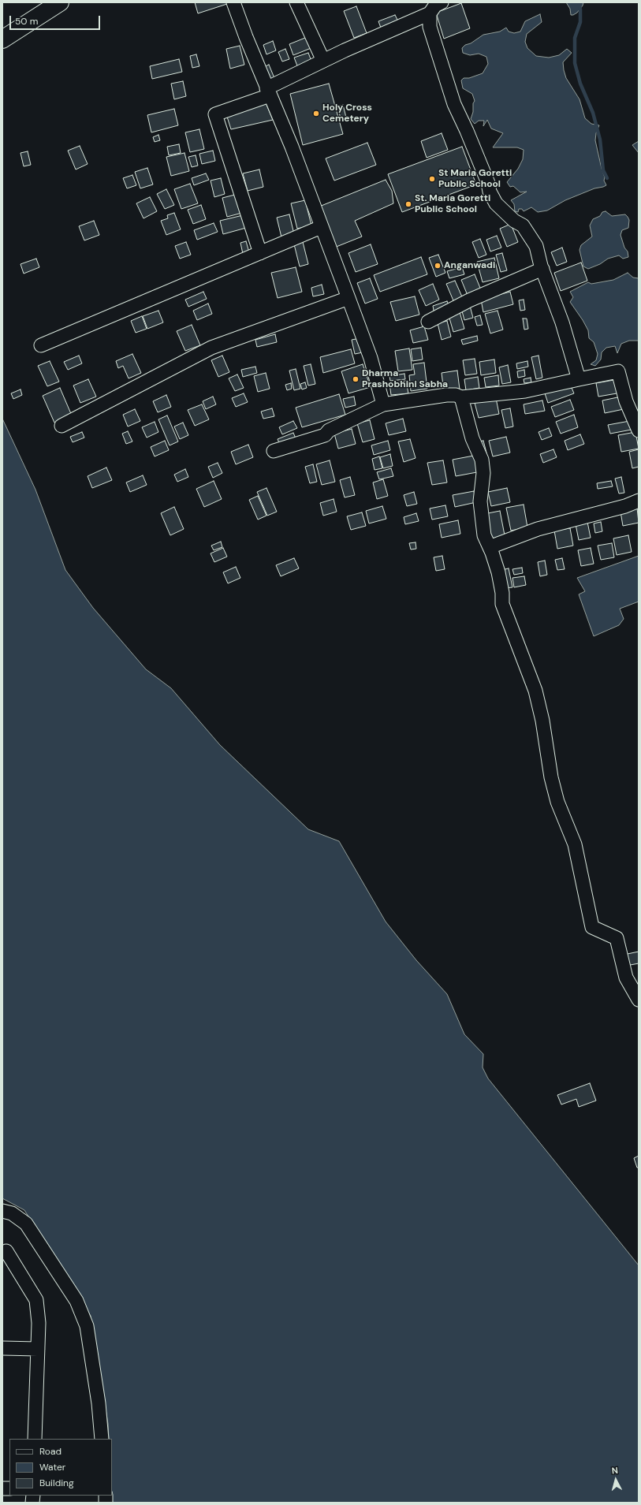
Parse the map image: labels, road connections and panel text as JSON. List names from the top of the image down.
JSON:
{
  "places": [
    "Holy Cross Cemetery",
    "St Maria Goretti Public School",
    "St. Maria Goretti Public School",
    "Anganwadi",
    "Dharma Prashobhini Sabha"
  ],
  "legend": ["Road", "Water", "Building"],
  "scale_bar": "50 m",
  "north": "top"
}
